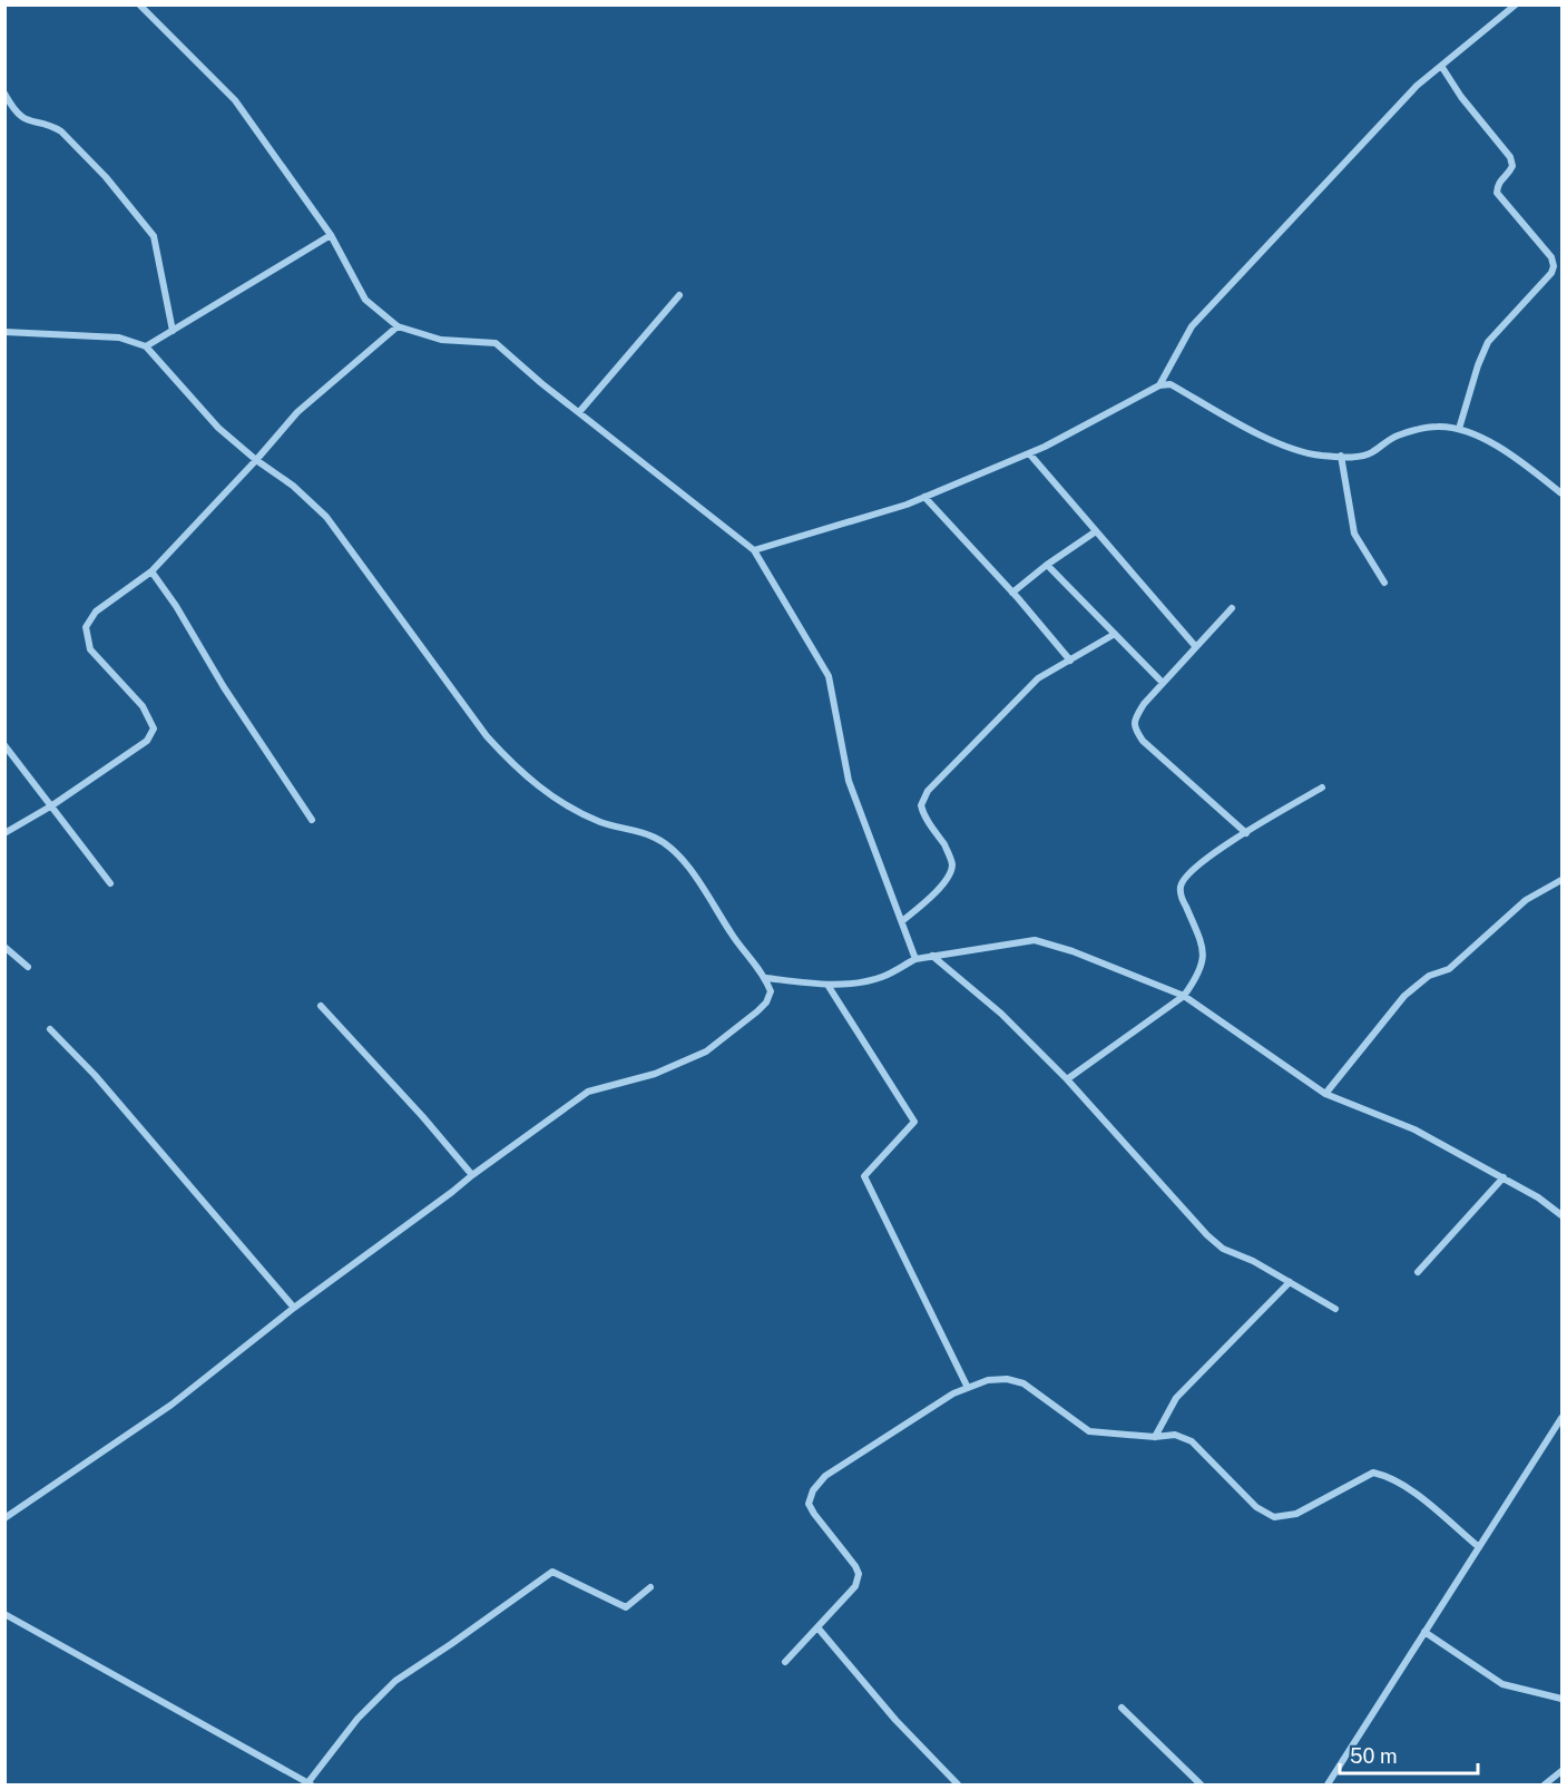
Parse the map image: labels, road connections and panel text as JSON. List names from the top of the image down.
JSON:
{
  "scale_bar": "50 m"
}
